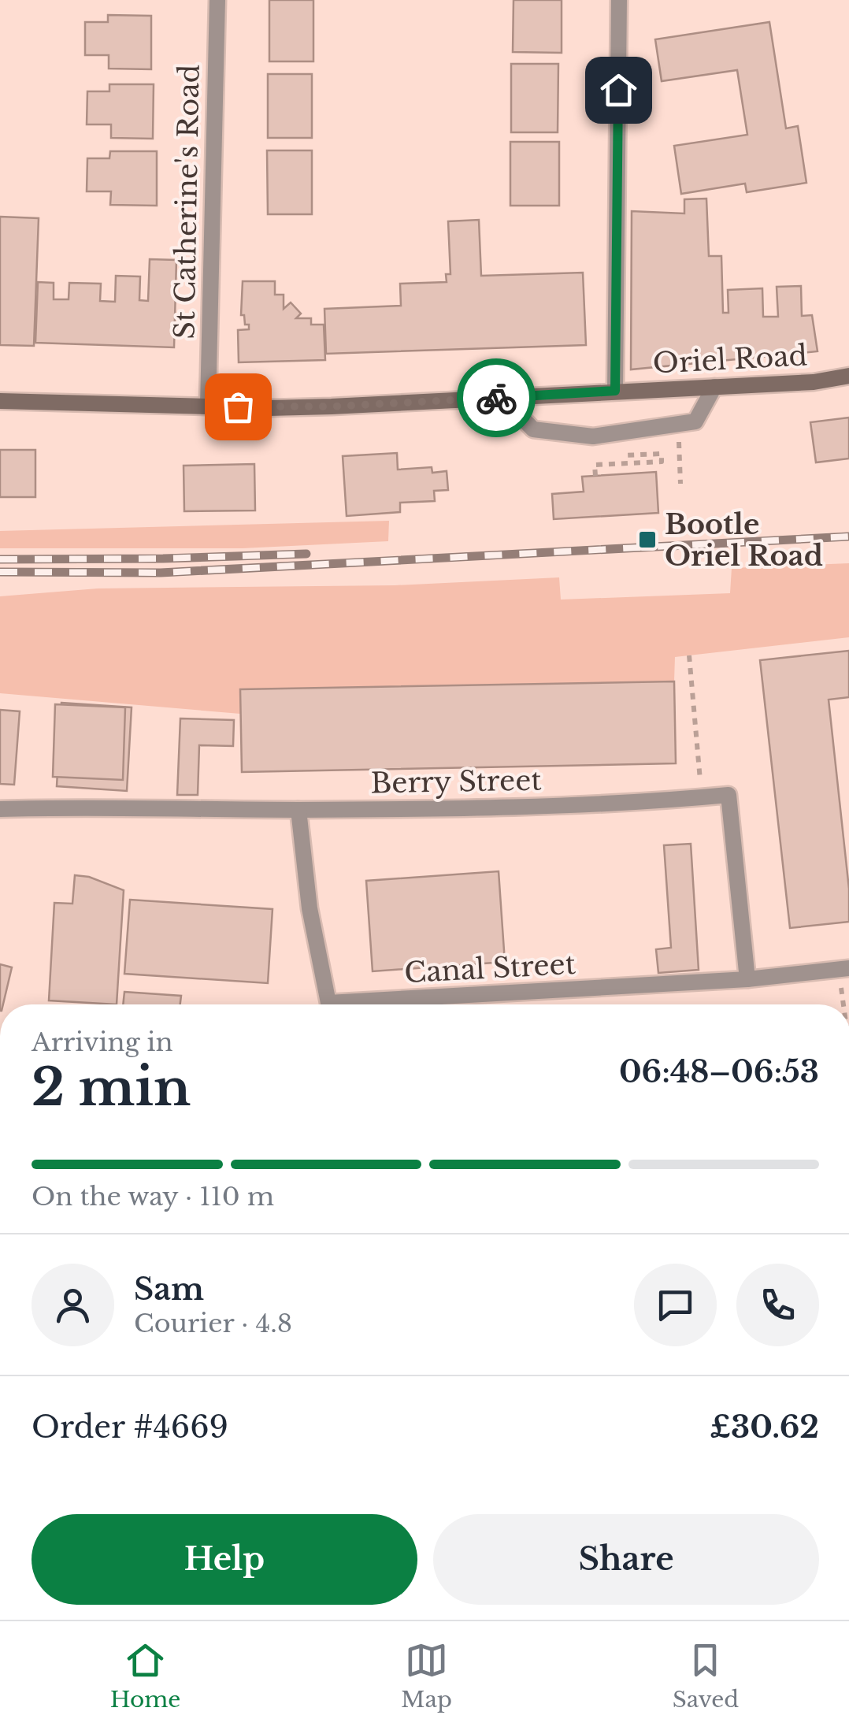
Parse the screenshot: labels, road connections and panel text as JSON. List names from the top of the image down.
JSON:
{
  "streets": {
    "main road": ["Oriel Road"],
    "street": ["St Catherine's Road", "Berry Street", "Canal Street"]
  },
  "crossings": [
    ["St Catherine's Road", "Oriel Road"],
    ["Berry Street", "Canal Street"]
  ],
  "places": {
    "transit": ["Bootle Oriel Road"]
  },
  "page": {
    "heading": ["2 min", "Arriving in", "06:48–06:53"],
    "panel": [
      "Sam",
      "Courier · 4.8",
      "Order #4669",
      "£30.62"
    ],
    "bar": "On the way · 110 m",
    "buttons": ["Help", "Share"],
    "tabs": ["Home", "Map", "Saved"]
  }
}
